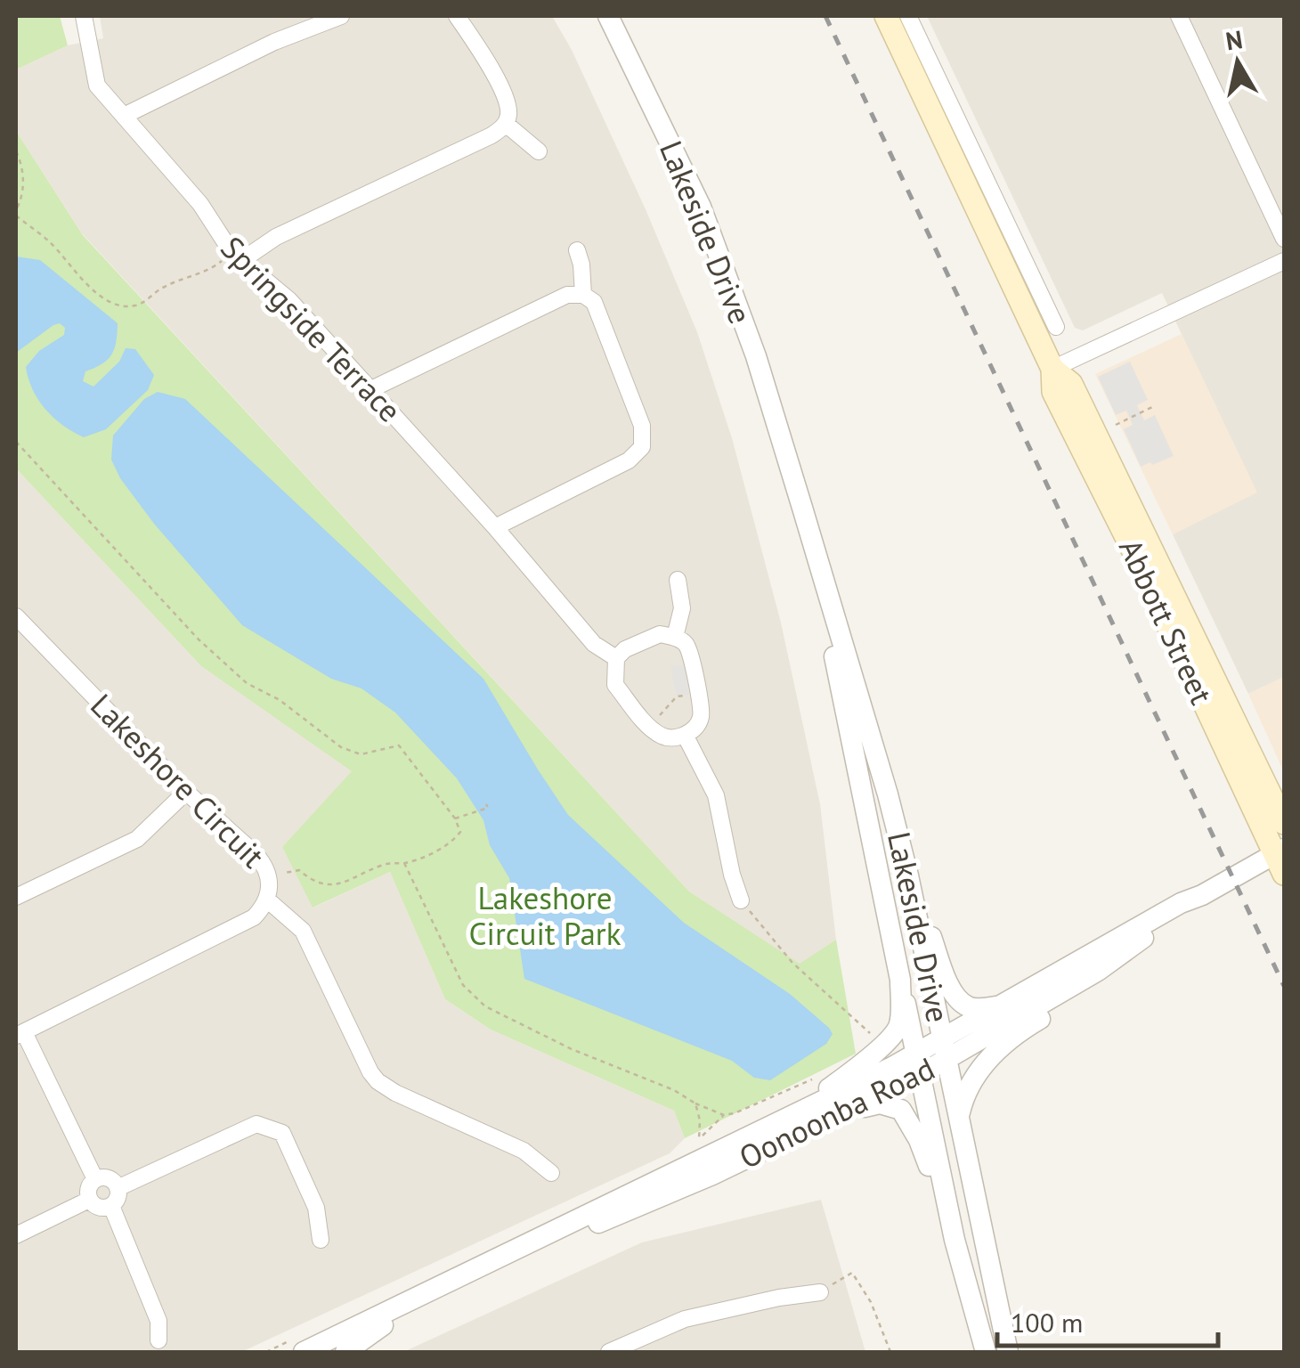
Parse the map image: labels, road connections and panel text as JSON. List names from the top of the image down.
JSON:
{
  "streets": {
    "main road": ["Abbott Street"],
    "street": [
      "Lakeside Drive",
      "Springside Terrace",
      "Lakeshore Circuit",
      "Oonoonba Road"
    ]
  },
  "crossings": [
    ["Lakeside Drive", "Oonoonba Road"],
    ["Abbott Street", "Oonoonba Road"]
  ],
  "parks": ["Lakeshore Circuit Park"],
  "scale_bar": "100 m",
  "north": "top"
}
